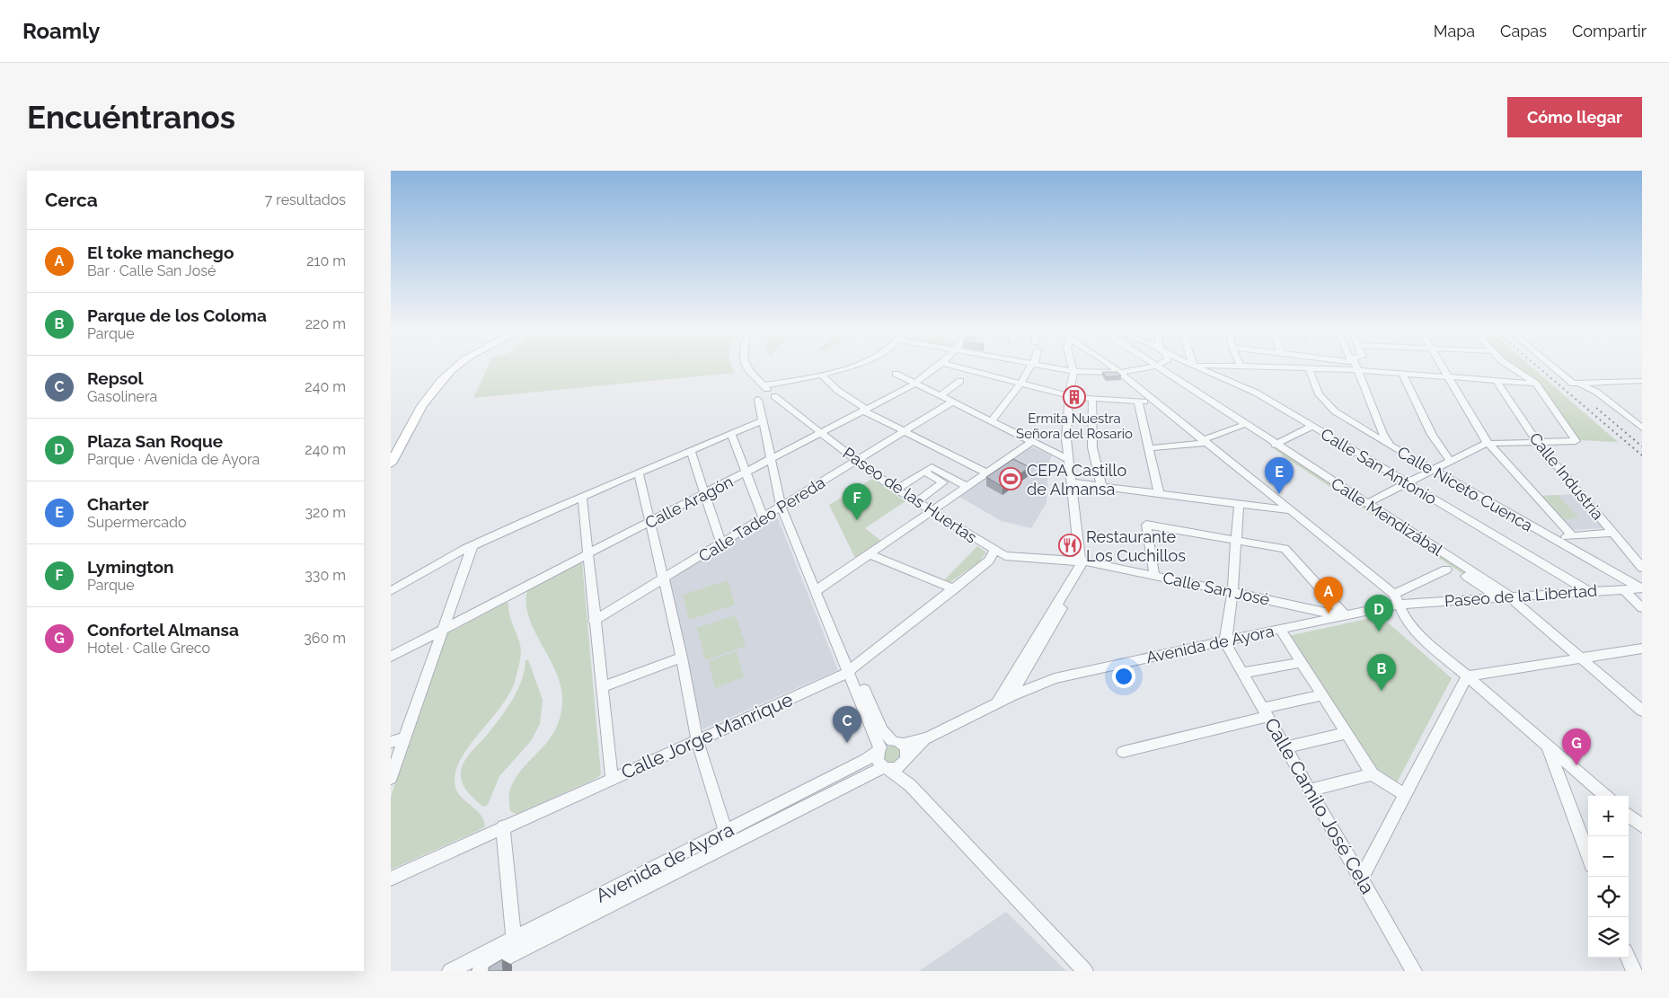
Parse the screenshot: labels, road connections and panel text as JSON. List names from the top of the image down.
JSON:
{
  "streets": {
    "street": [
      "Calle San Antonio",
      "Calle Industria",
      "Calle Niceto Cuenca",
      "Paseo de las Huertas",
      "Calle Aragón",
      "Calle Mendizábal",
      "Calle Tadeo Pereda",
      "Calle San José",
      "Paseo de la Libertad",
      "Avenida de Ayora",
      "Calle Jorge Manrique",
      "Calle Camilo José Cela"
    ]
  },
  "crossings": [
    ["Calle San Antonio", "Paseo de la Libertad"],
    ["Calle Niceto Cuenca", "Paseo de la Libertad"],
    ["Paseo de las Huertas", "Calle Aragón"],
    ["Paseo de las Huertas", "Calle Tadeo Pereda"],
    ["Paseo de las Huertas", "Calle San José"],
    ["Paseo de las Huertas", "Calle Jorge Manrique"],
    ["Calle Mendizábal", "Paseo de la Libertad"],
    ["Calle San José", "Avenida de Ayora"],
    ["Paseo de la Libertad", "Avenida de Ayora"],
    ["Avenida de Ayora", "Calle Camilo José Cela"]
  ],
  "places": {
    "building": ["Ermita Nuestra Señora del Rosario"],
    "sports": ["CEPA Castillo de Almansa"],
    "restaurant": ["Restaurante Los Cuchillos"]
  },
  "page": {
    "header": "Roamly",
    "nav": ["Mapa", "Capas", "Compartir"],
    "buttons": "Cómo llegar",
    "title": "Encuéntranos",
    "heading": ["Cerca", "7 resultados"],
    "list": [
      {
        "mark": "A",
        "name": "El toke manchego",
        "note": "Bar · Calle San José",
        "value": "210 m"
      },
      {
        "mark": "B",
        "name": "Parque de los Coloma",
        "note": "Parque",
        "value": "220 m"
      },
      {
        "mark": "C",
        "name": "Repsol",
        "note": "Gasolinera",
        "value": "240 m"
      },
      {
        "mark": "D",
        "name": "Plaza San Roque",
        "note": "Parque · Avenida de Ayora",
        "value": "240 m"
      },
      {
        "mark": "E",
        "name": "Charter",
        "note": "Supermercado",
        "value": "320 m"
      },
      {
        "mark": "F",
        "name": "Lymington",
        "note": "Parque",
        "value": "330 m"
      },
      {
        "mark": "G",
        "name": "Confortel Almansa",
        "note": "Hotel · Calle Greco",
        "value": "360 m"
      }
    ],
    "pins": [
      "E",
      "F",
      "A",
      "D",
      "B",
      "C",
      "G"
    ],
    "map_buttons": ["+", "−"]
  }
}
